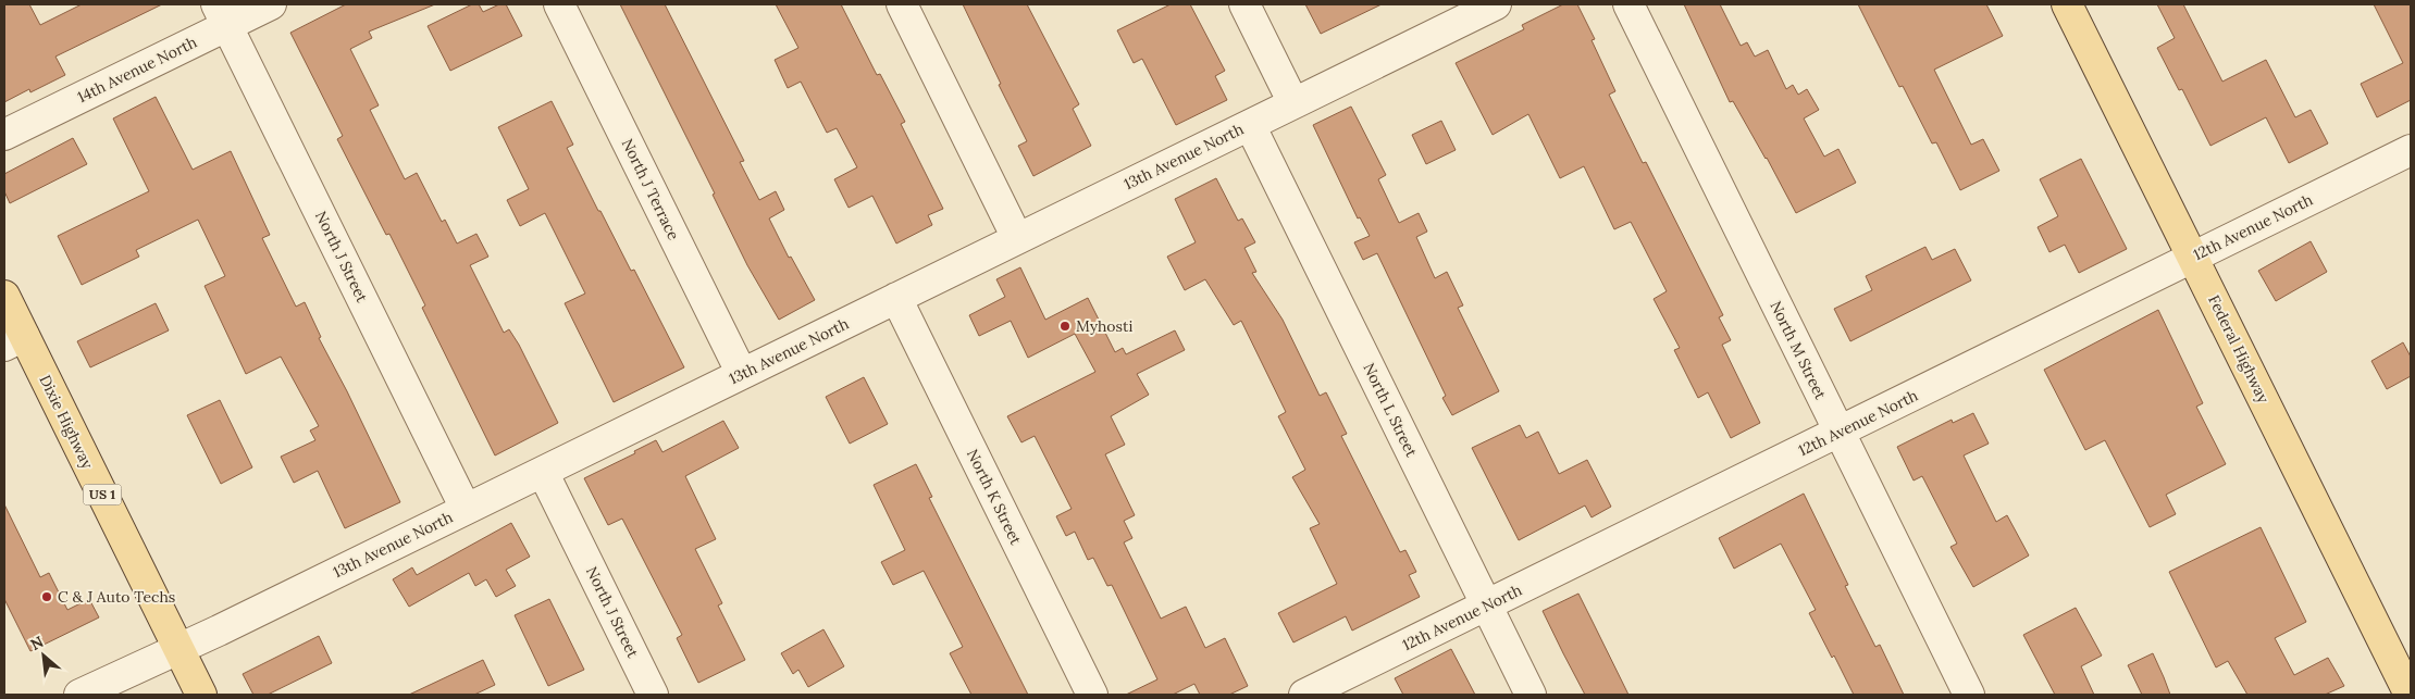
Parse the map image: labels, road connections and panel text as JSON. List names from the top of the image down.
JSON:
{
  "streets": {
    "main road": ["Federal Highway", "Dixie Highway", "US 1"],
    "street": [
      "14th Avenue North",
      "13th Avenue North",
      "North J Terrace",
      "12th Avenue North",
      "North J Street",
      "North M Street",
      "North L Street",
      "North K Street"
    ]
  },
  "crossings": [
    ["14th Avenue North", "North J Street"],
    ["13th Avenue North", "North J Terrace"],
    ["13th Avenue North", "North J Street"],
    ["13th Avenue North", "North L Street"],
    ["13th Avenue North", "Dixie Highway"],
    ["13th Avenue North", "North K Street"],
    ["12th Avenue North", "Federal Highway"],
    ["12th Avenue North", "North M Street"],
    ["12th Avenue North", "North L Street"]
  ],
  "places": ["Myhosti", "C & J Auto Techs"],
  "north": "top left"
}
